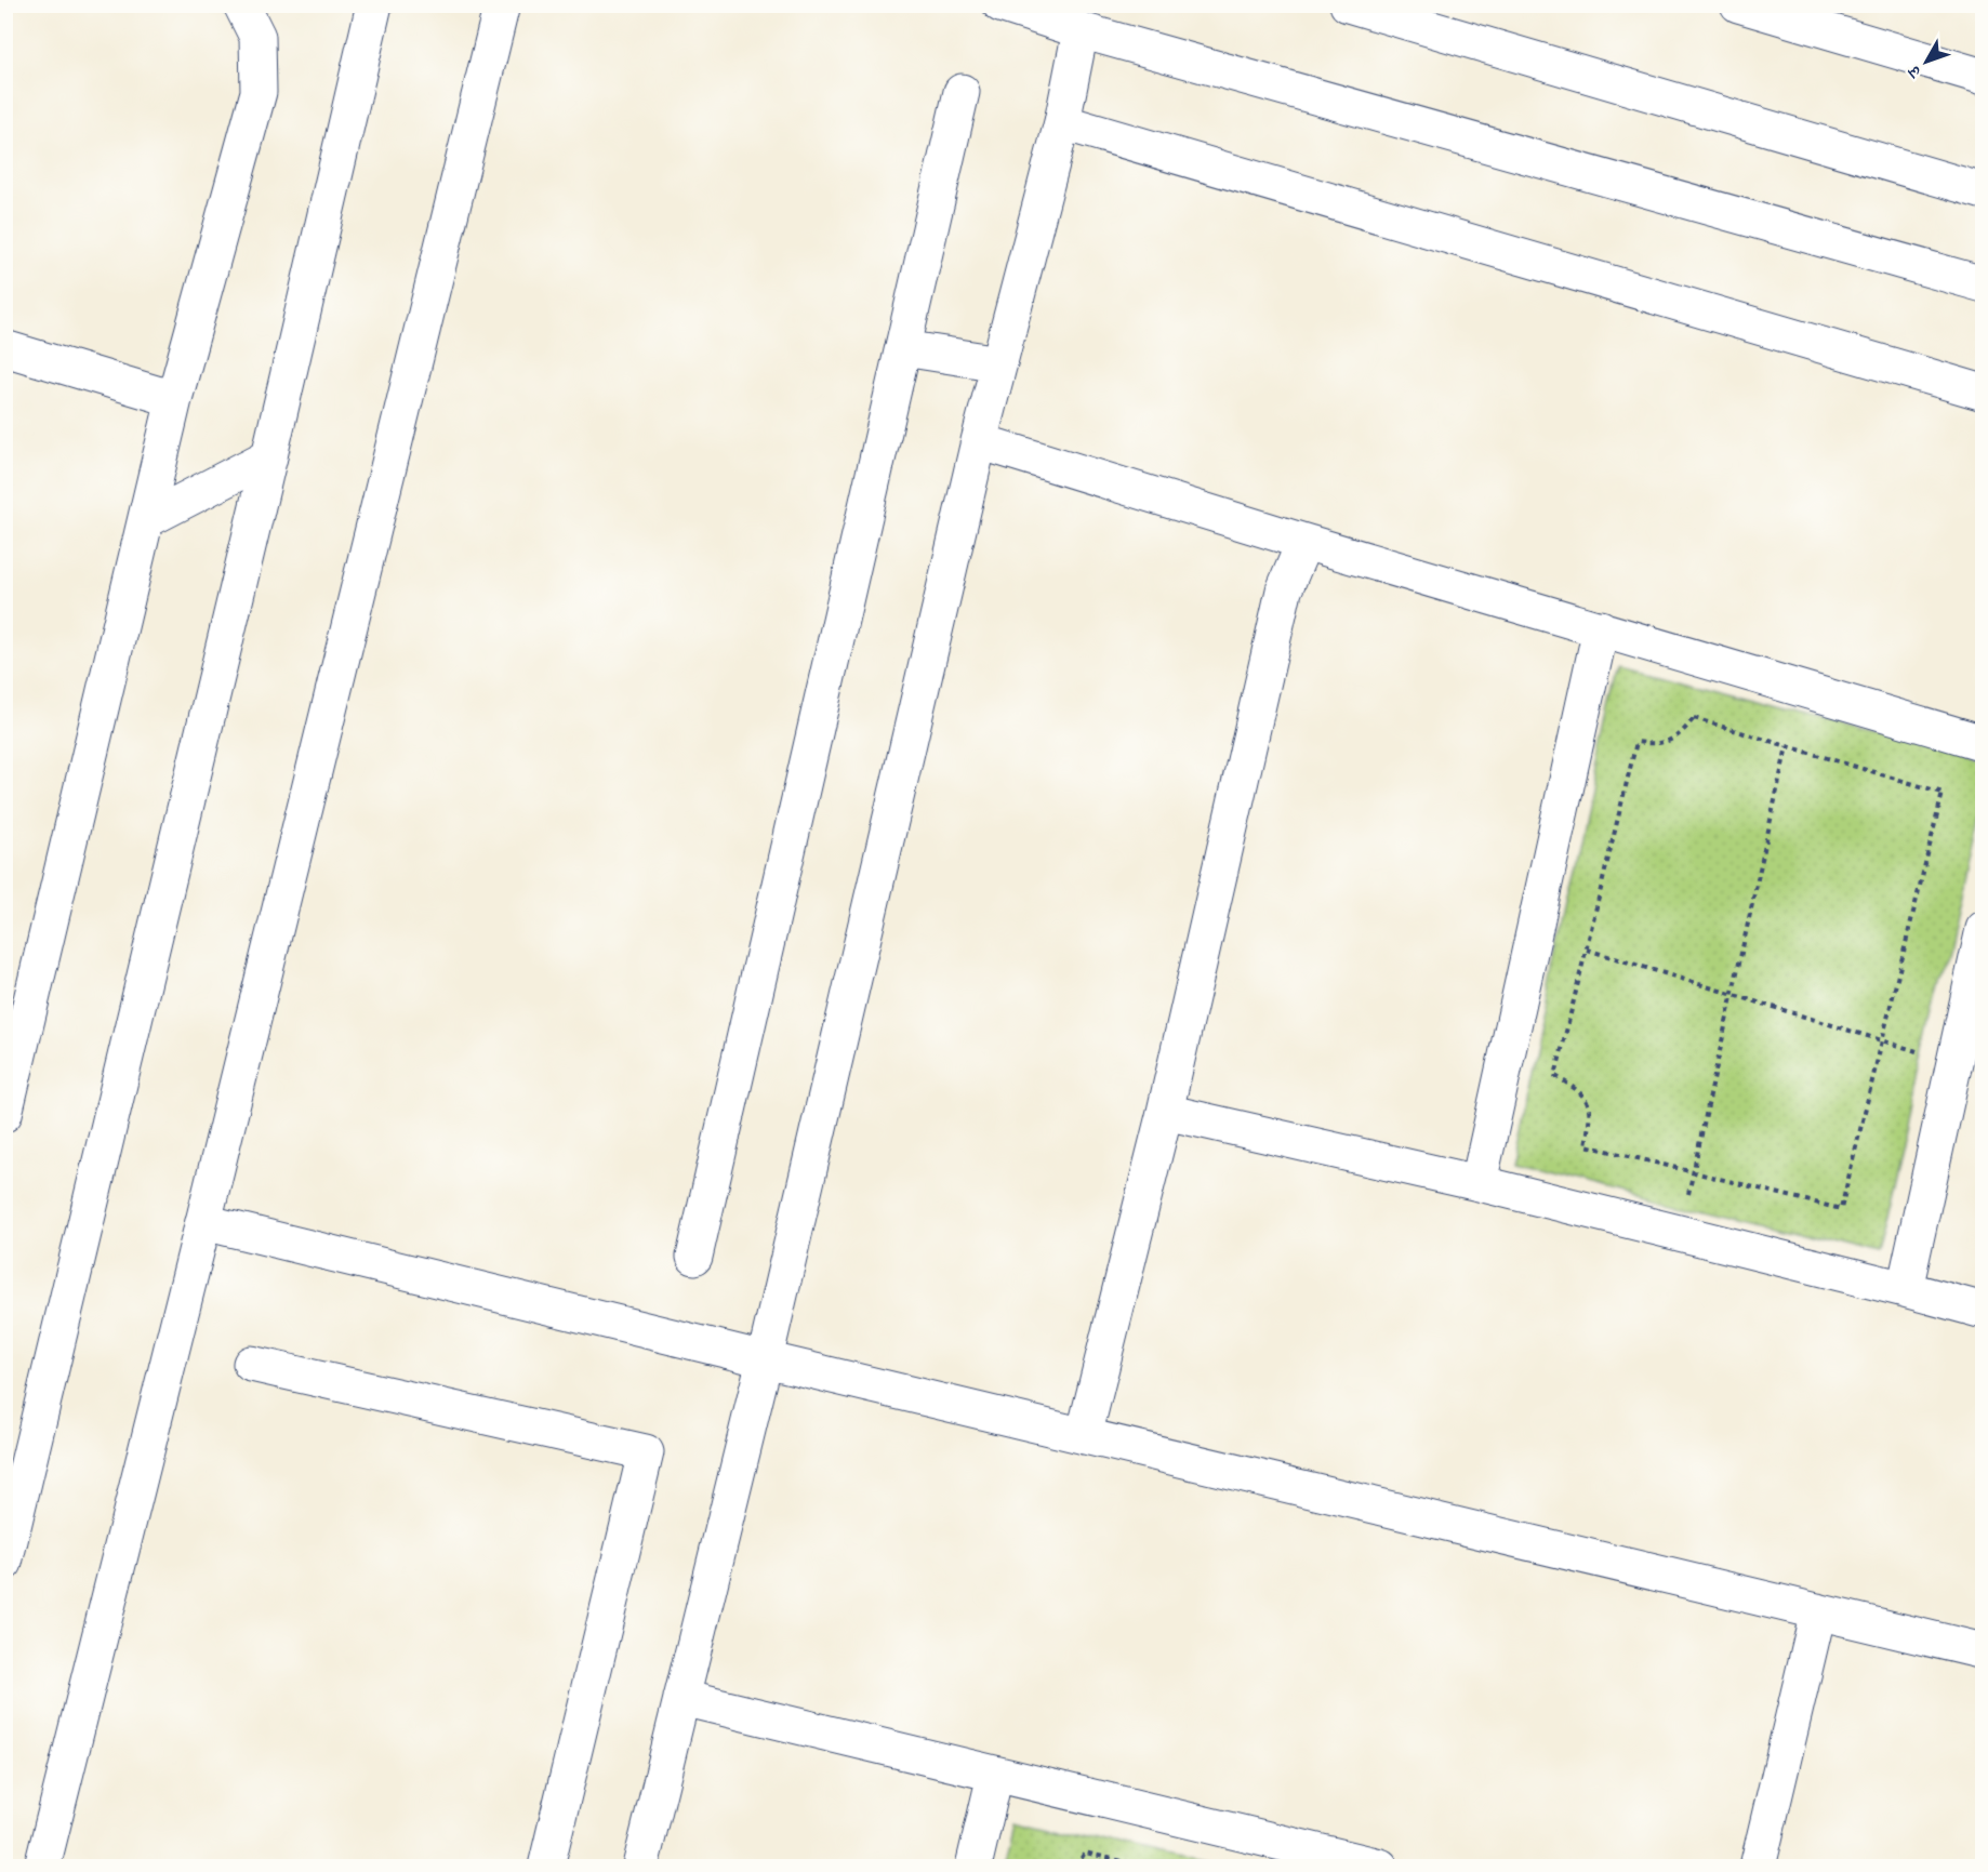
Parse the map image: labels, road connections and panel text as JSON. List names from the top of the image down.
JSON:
{
  "north": "bottom left"
}
